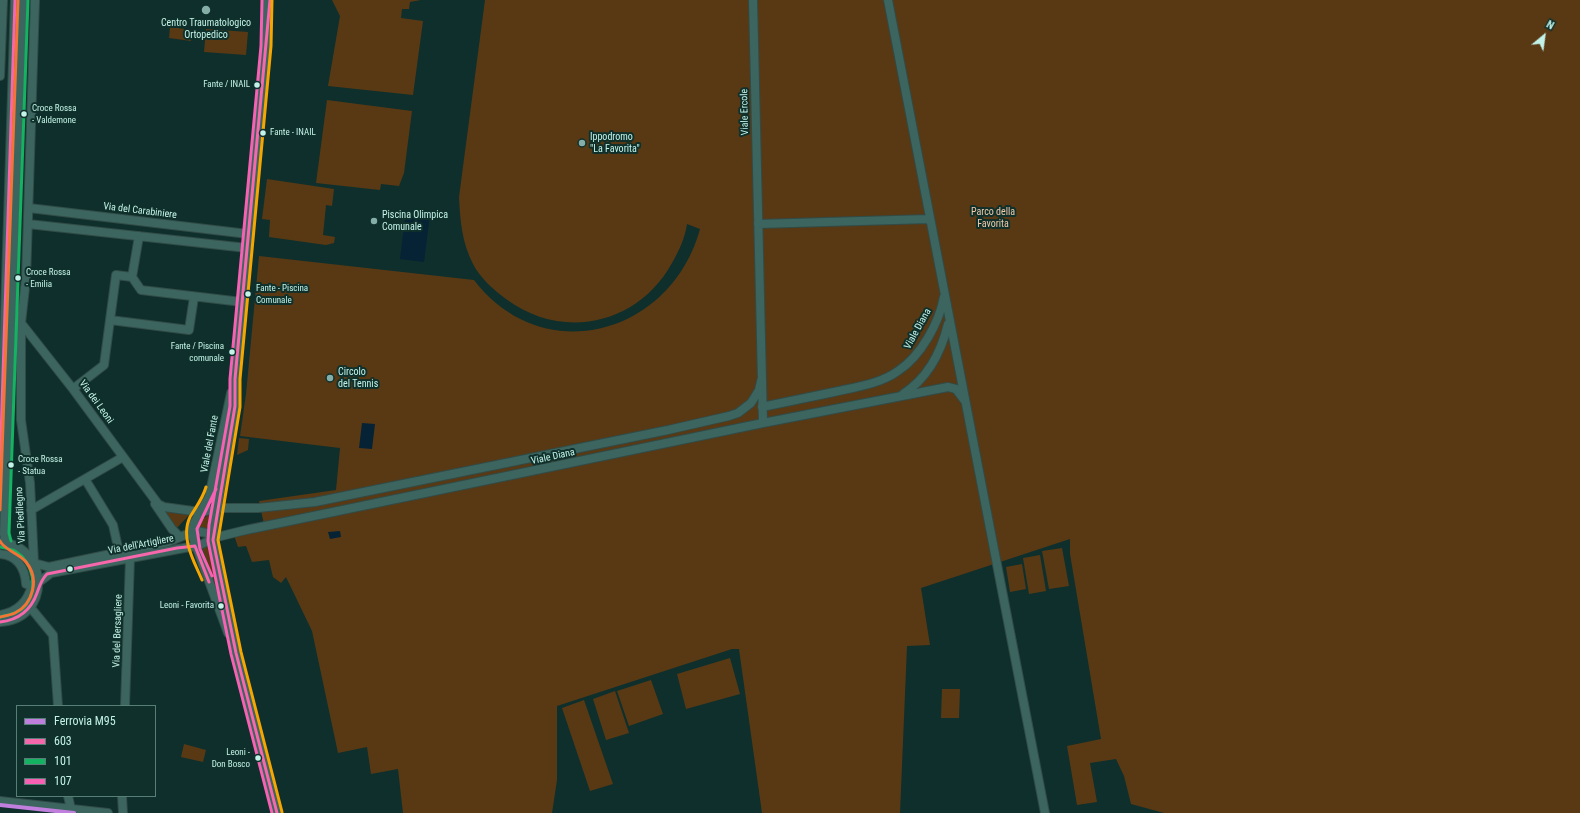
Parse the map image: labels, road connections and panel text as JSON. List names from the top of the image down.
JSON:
{
  "streets": {
    "street": [
      "Viale Ercole",
      "Via del Carabiniere",
      "Viale Diana",
      "Via dei Leoni",
      "Viale del Fante",
      "Via Piedilegno",
      "Via dell'Artigliere",
      "Via del Bersagliere"
    ]
  },
  "crossings": [
    ["Viale Ercole", "Viale Diana"],
    ["Via del Carabiniere", "Viale del Fante"],
    ["Viale Diana", "Via dei Leoni"],
    ["Viale Diana", "Viale del Fante"],
    ["Viale Diana", "Via dell'Artigliere"],
    ["Via dei Leoni", "Via Piedilegno"],
    ["Via dei Leoni", "Via dell'Artigliere"],
    ["Viale del Fante", "Via dell'Artigliere"],
    ["Via Piedilegno", "Via dell'Artigliere"],
    ["Via dell'Artigliere", "Via del Bersagliere"]
  ],
  "parks": ["Parco della Favorita"],
  "places": [
    "Centro Traumatologico Ortopedico",
    "Fante / INAIL",
    "Croce Rossa - Valdemone",
    "Fante - INAIL",
    "Ippodromo \"La Favorita\"",
    "Piscina Olimpica Comunale",
    "Croce Rossa - Emilia",
    "Fante - Piscina Comunale",
    "Fante / Piscina comunale",
    "Circolo del Tennis",
    "Croce Rossa - Statua",
    "Leoni - Favorita",
    "Leoni - Don Bosco"
  ],
  "lines": [
    "transit line 603",
    "transit line 101",
    "transit line 107",
    "rail line M95"
  ],
  "legend": [
    "Ferrovia M95",
    "603",
    "101",
    "107"
  ],
  "north": "top right"
}
